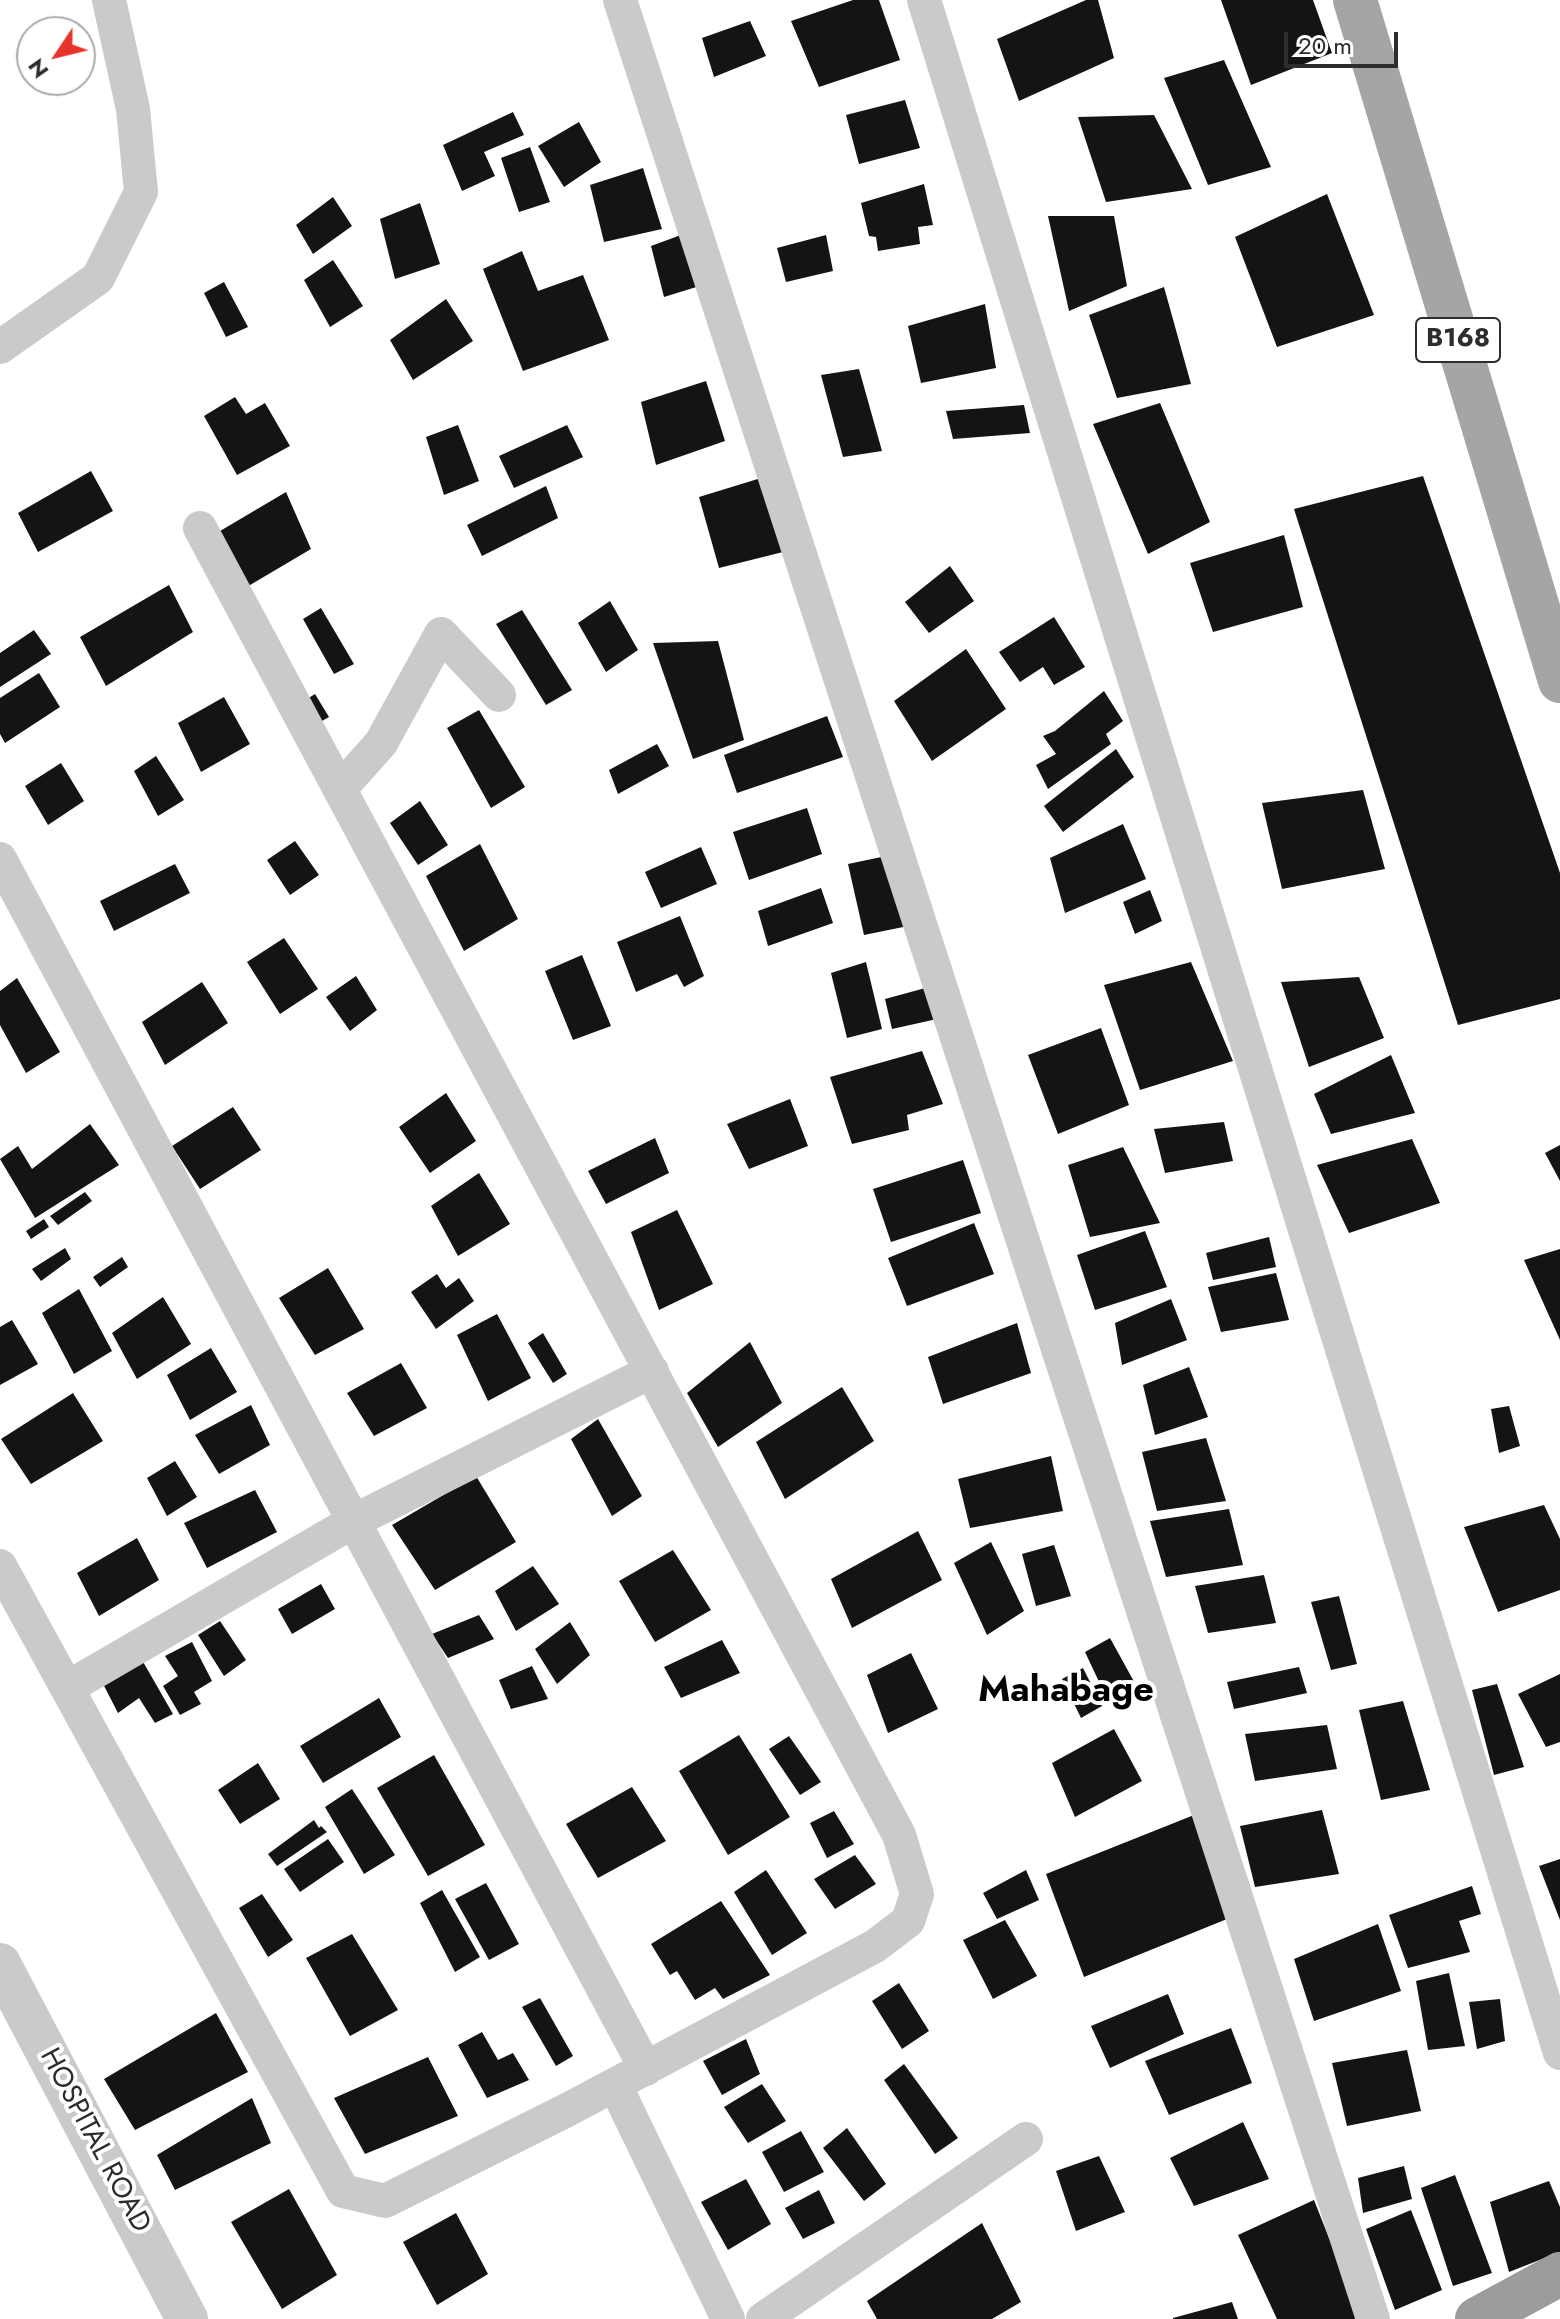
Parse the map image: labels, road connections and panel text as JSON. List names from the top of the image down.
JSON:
{
  "streets": {
    "main road": ["B168"],
    "street": ["HOSPITAL ROAD"]
  },
  "districts": ["Mahabage"],
  "scale_bar": "20 m",
  "north": "bottom left"
}
